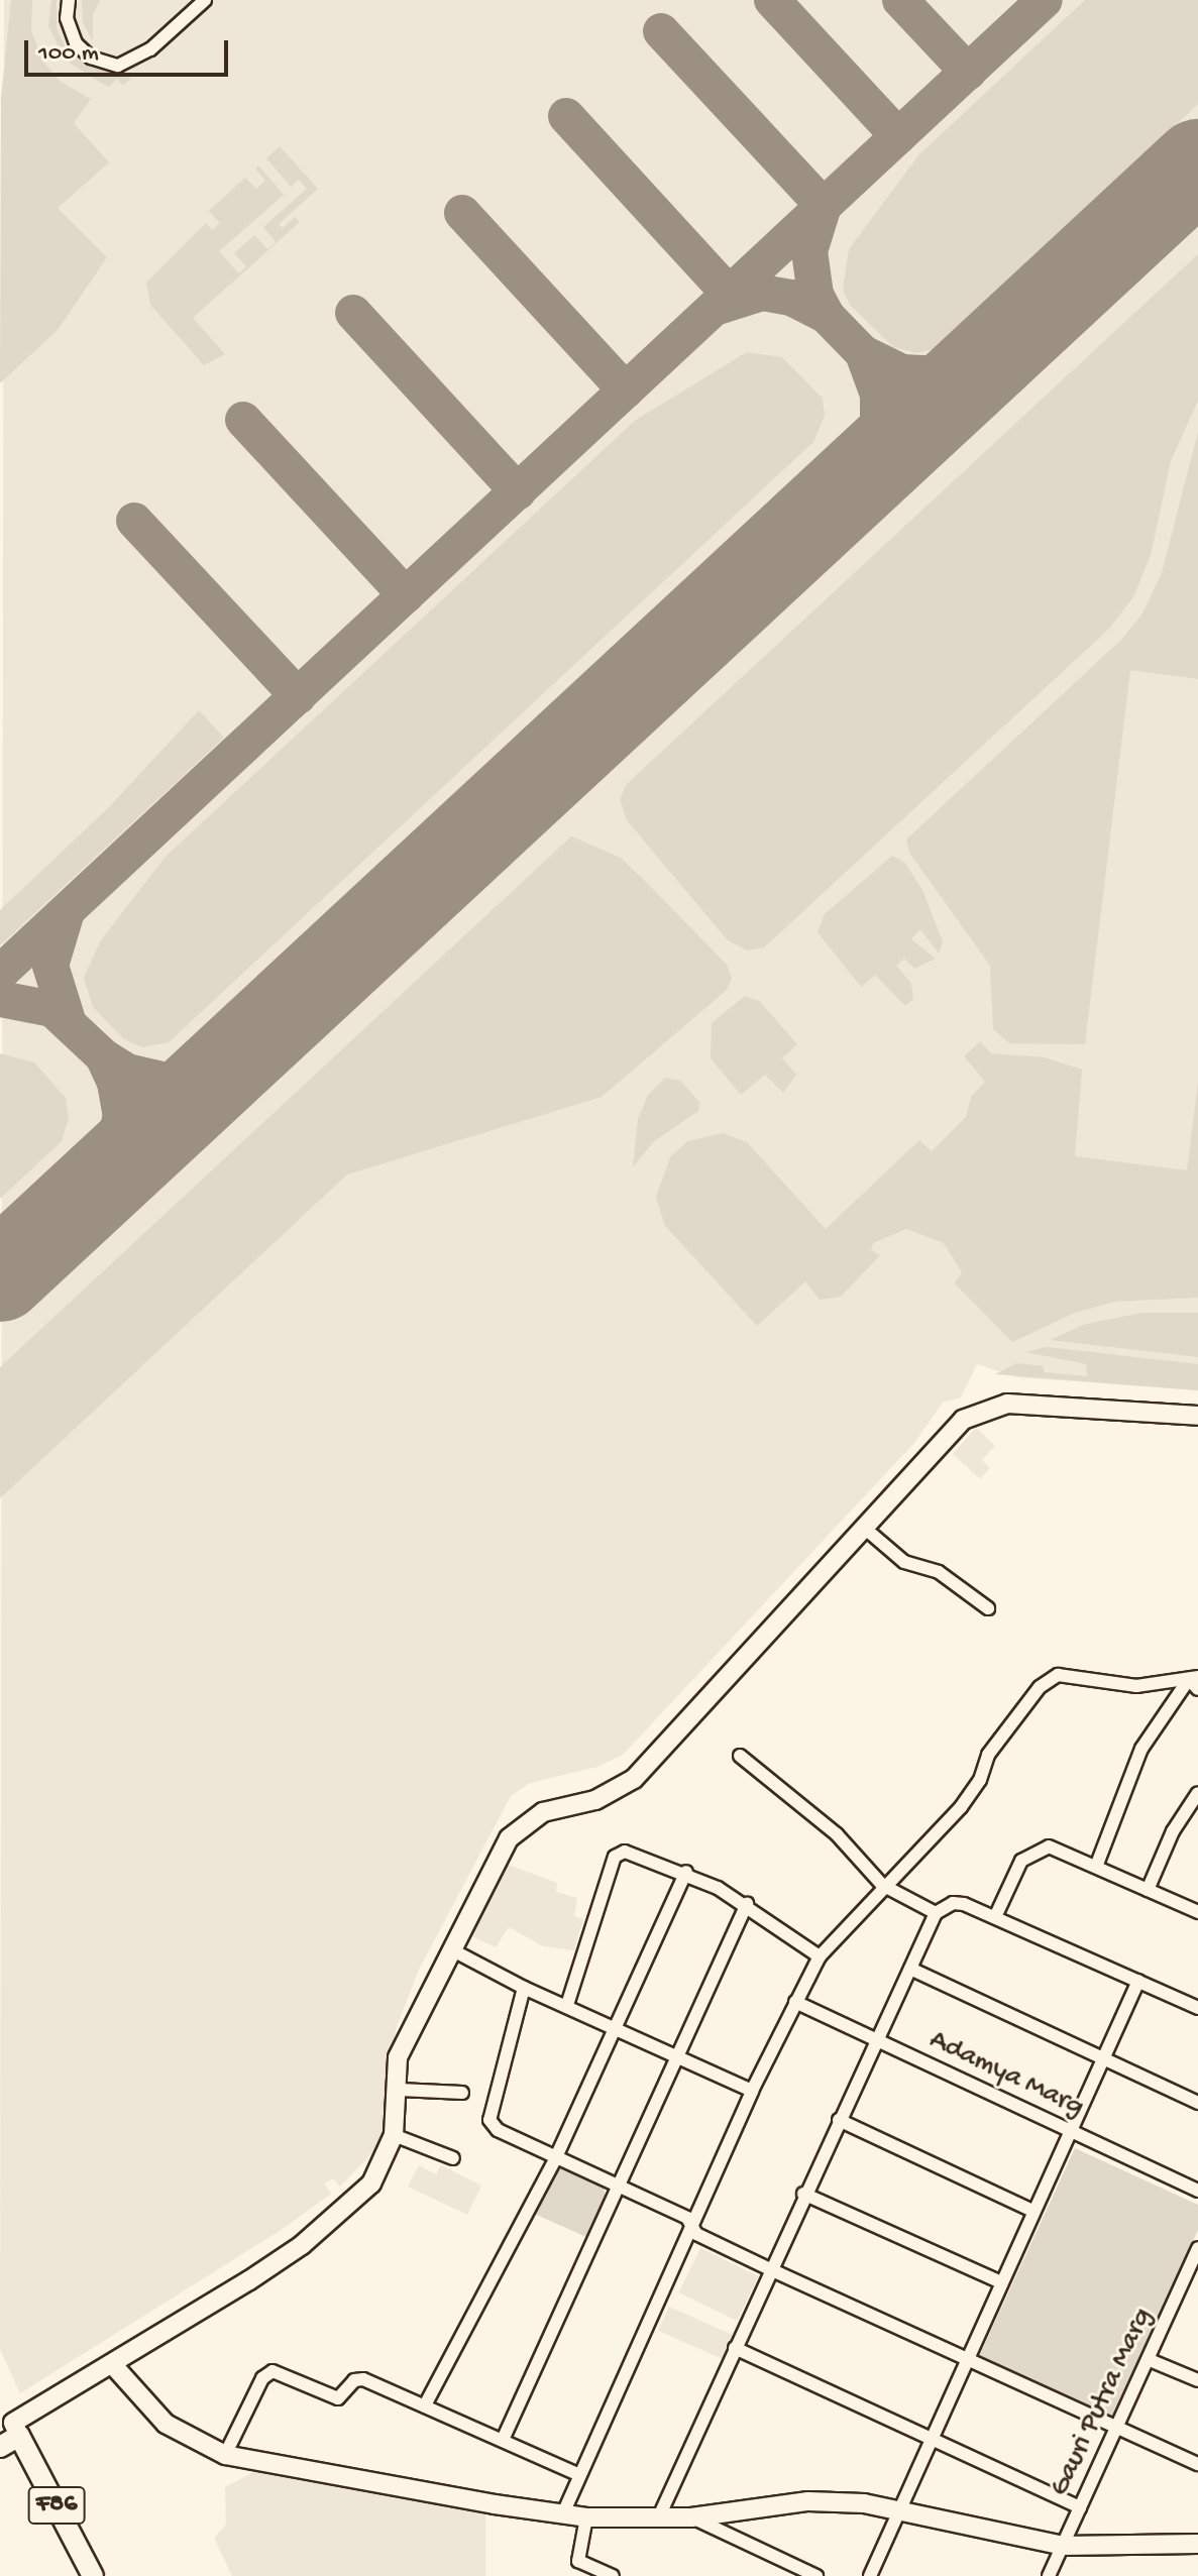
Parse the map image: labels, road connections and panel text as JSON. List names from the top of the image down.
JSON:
{
  "streets": {
    "main road": ["F86"],
    "street": ["Adamya Marg", "Gauri Putra Marg"]
  },
  "scale_bar": "100 m"
}
